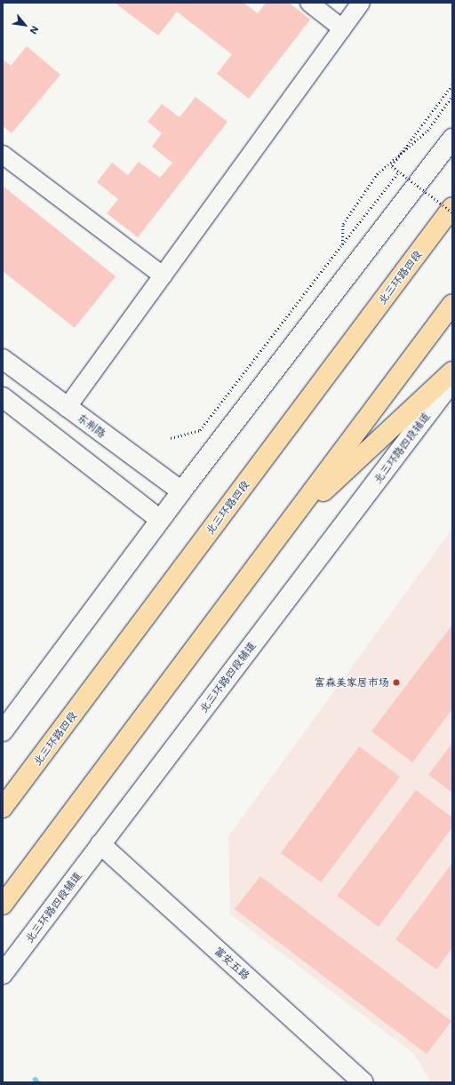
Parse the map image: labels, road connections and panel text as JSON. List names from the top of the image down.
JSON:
{
  "streets": {
    "highway": ["北三环路四段"],
    "main road": ["东荆路", "北三环路四段辅道", "富安五路"]
  },
  "crossings": [
    ["北三环路四段辅道", "富安五路"]
  ],
  "places": ["富森美家居市场"],
  "north": "bottom right"
}
